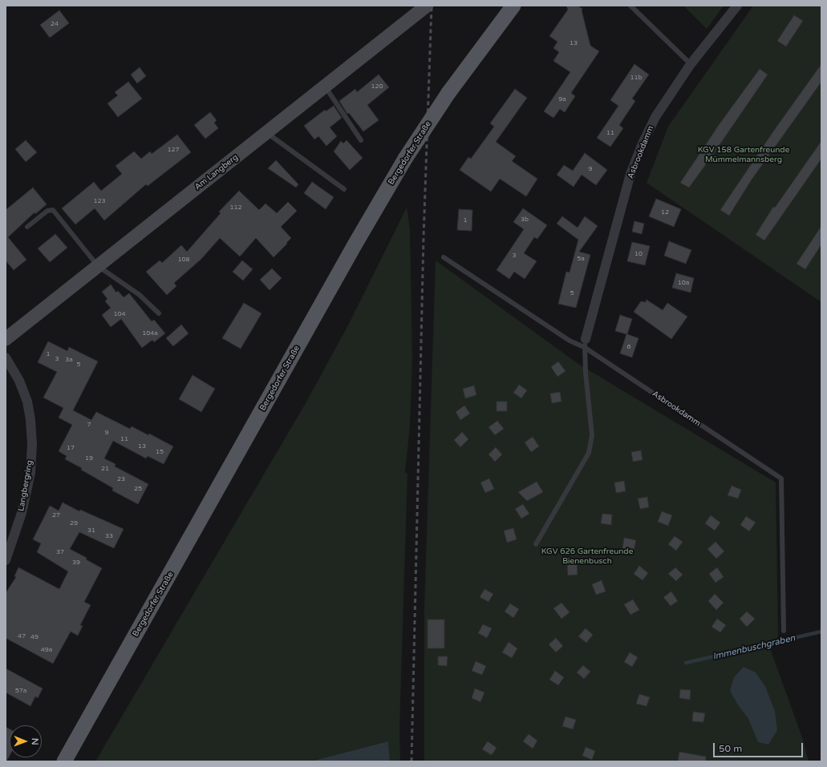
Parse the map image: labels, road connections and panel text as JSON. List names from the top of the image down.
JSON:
{
  "streets": {
    "main road": ["Bergedorfer Straße"],
    "street": ["Asbrookdamm", "Am Langberg", "Langbergring"]
  },
  "water": ["Immenbuschgraben"],
  "parks": ["KGV 158 Gartenfreunde Mümmelmannsberg", "KGV 626 Gartenfreunde Bienenbusch"],
  "house_numbers": [
    "24",
    "13",
    "11b",
    "120",
    "9a",
    "11",
    "127",
    "9",
    "123",
    "112",
    "12",
    "3b",
    "1",
    "10",
    "3",
    "5a",
    "108",
    "10a",
    "5",
    "104",
    "104a",
    "6",
    "1",
    "3",
    "3a",
    "5",
    "7",
    "9",
    "11",
    "13",
    "17",
    "15",
    "19",
    "21",
    "23",
    "25",
    "27",
    "29",
    "31",
    "33",
    "37",
    "39",
    "47",
    "49",
    "49a",
    "57a"
  ],
  "scale_bar": "50 m",
  "north": "right"
}
